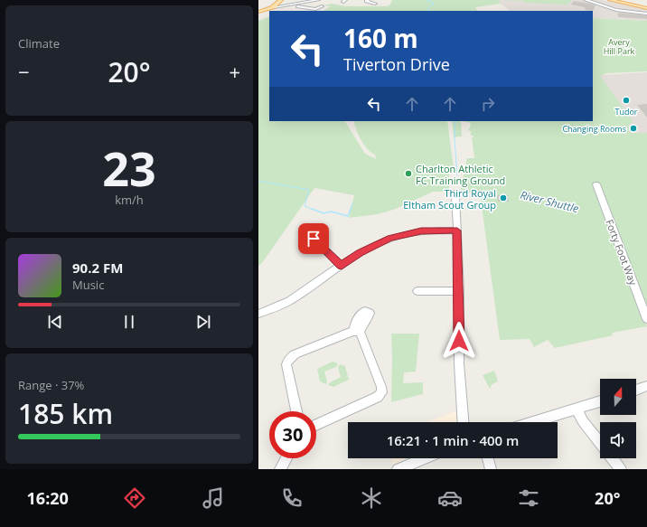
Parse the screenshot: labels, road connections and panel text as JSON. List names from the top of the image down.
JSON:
{
  "streets": {
    "street": ["Forty Foot Way"]
  },
  "water": ["River Shuttle"],
  "parks": ["Avery Hill Park"],
  "places": [
    "Tudor",
    "Changing Rooms",
    "Charlton Athletic FC Training Ground",
    "Third Royal Eltham Scout Group"
  ],
  "north": "top",
  "page": {
    "tile": [
      "Climate",
      ["23", "km/h"],
      ["Range · 37%", "185 km"]
    ],
    "turn": ["160 m", "Tiverton Drive"],
    "heat": ["−", "20°", "+"],
    "song": ["90.2 FM", "Music"],
    "limit": "30",
    "trip": "16:21 · 1 min · 400 m",
    "tabs": ["16:20", "20°"]
  }
}
